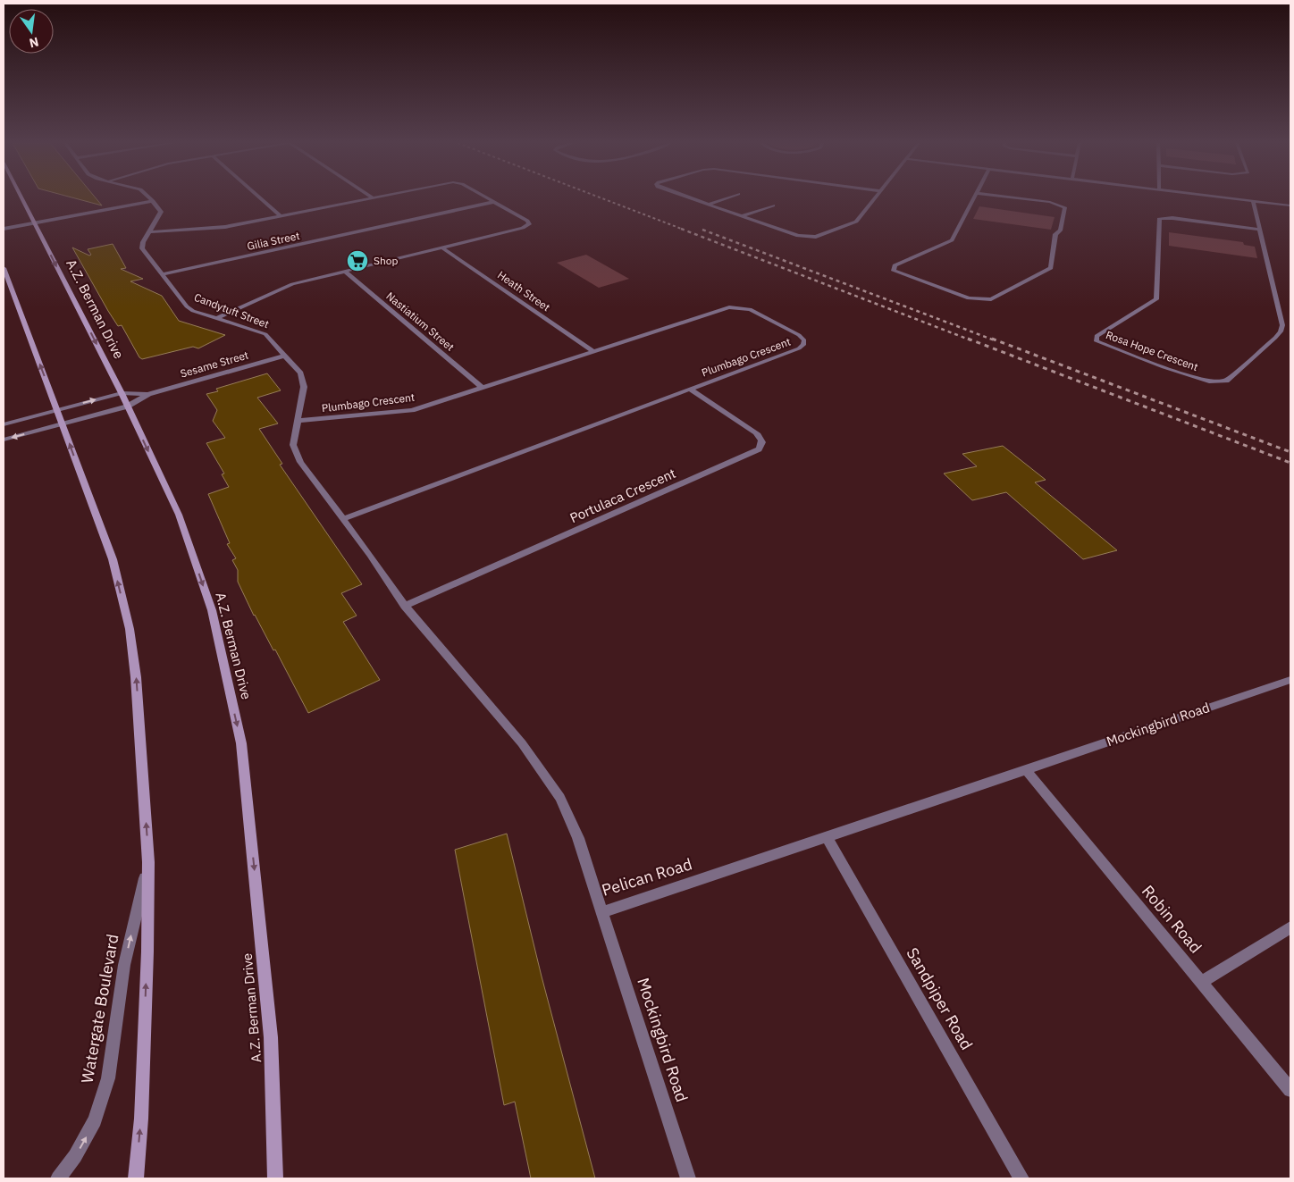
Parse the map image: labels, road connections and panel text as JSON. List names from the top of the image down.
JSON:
{
  "streets": {
    "main road": ["A.Z. Berman Drive"],
    "street": [
      "Gilia Street",
      "Heath Street",
      "Candytuft Street",
      "Nastiatium Street",
      "Rosa Hope Crescent",
      "Plumbago Crescent",
      "Sesame Street",
      "Portulaca Crescent",
      "Mockingbird Road",
      "Pelican Road",
      "Robin Road",
      "Sandpiper Road",
      "Watergate Boulevard"
    ]
  },
  "crossings": [
    ["Gilia Street", "Candytuft Street"],
    ["Heath Street", "Plumbago Crescent"],
    ["A.Z. Berman Drive", "Sesame Street"],
    ["Candytuft Street", "Plumbago Crescent"],
    ["Candytuft Street", "Sesame Street"],
    ["Candytuft Street", "Portulaca Crescent"],
    ["Candytuft Street", "Pelican Road"],
    ["Nastiatium Street", "Plumbago Crescent"],
    ["Plumbago Crescent", "Portulaca Crescent"],
    ["Portulaca Crescent", "Pelican Road"],
    ["Mockingbird Road", "Pelican Road"],
    ["Mockingbird Road", "Robin Road"],
    ["Pelican Road", "Robin Road"],
    ["Pelican Road", "Sandpiper Road"]
  ],
  "one_way": ["Watergate Boulevard"],
  "places": {
    "supermarket": ["Shop"]
  },
  "north": "bottom"
}
